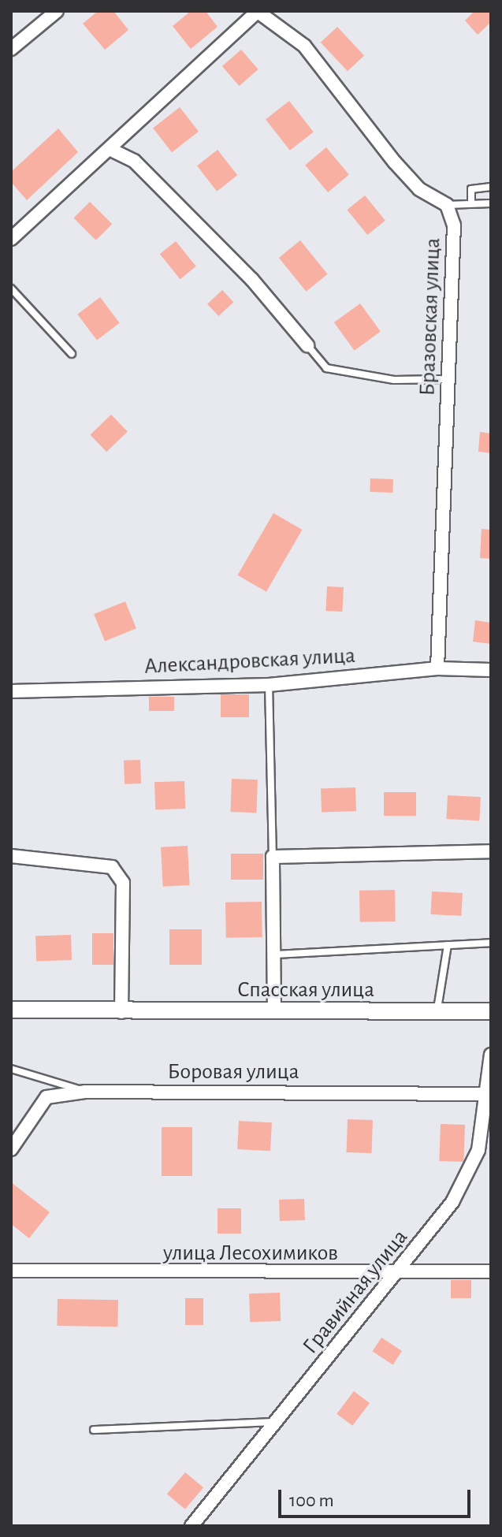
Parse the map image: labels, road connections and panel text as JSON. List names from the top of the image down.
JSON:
{
  "streets": {
    "street": [
      "Бразовская улица",
      "Александровская улица",
      "Спасская улица",
      "Боровая улица",
      "улица Лесохимиков",
      "Гравийная улица"
    ]
  },
  "crossings": [
    ["Бразовская улица", "Александровская улица"],
    ["Боровая улица", "Гравийная улица"],
    ["улица Лесохимиков", "Гравийная улица"]
  ],
  "scale_bar": "100 m"
}
